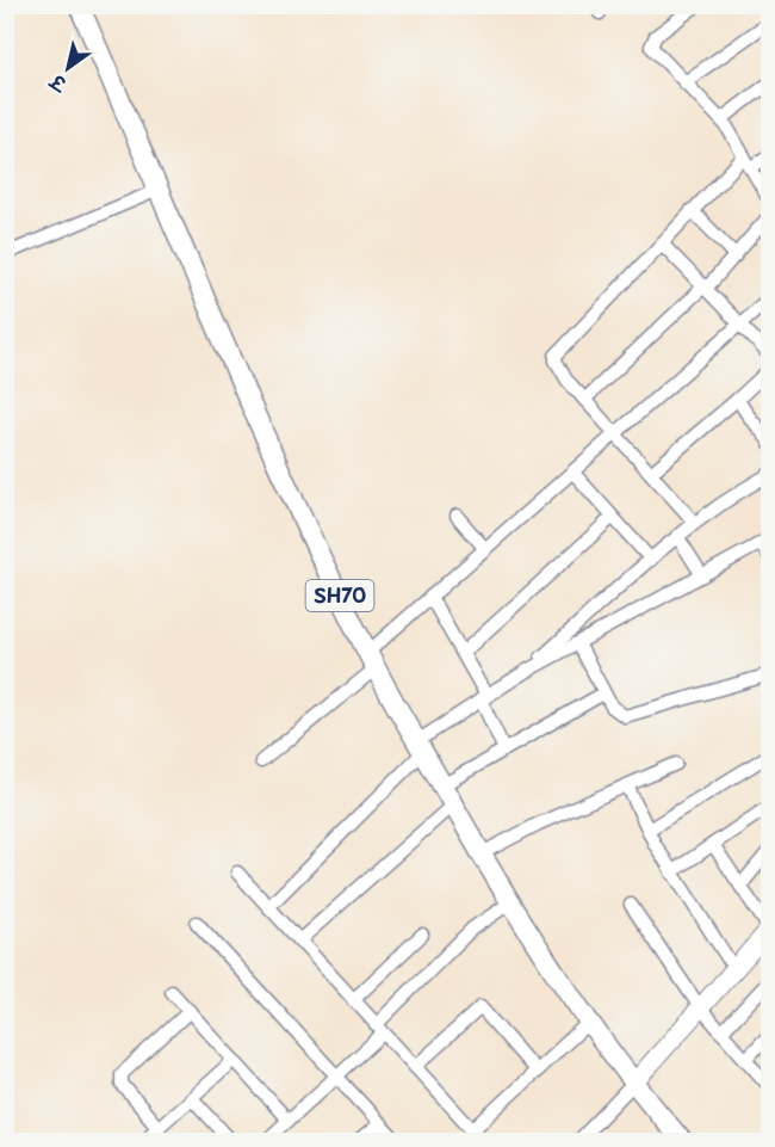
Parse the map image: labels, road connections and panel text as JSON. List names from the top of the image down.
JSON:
{
  "streets": {
    "main road": ["SH70"]
  },
  "north": "bottom left"
}
